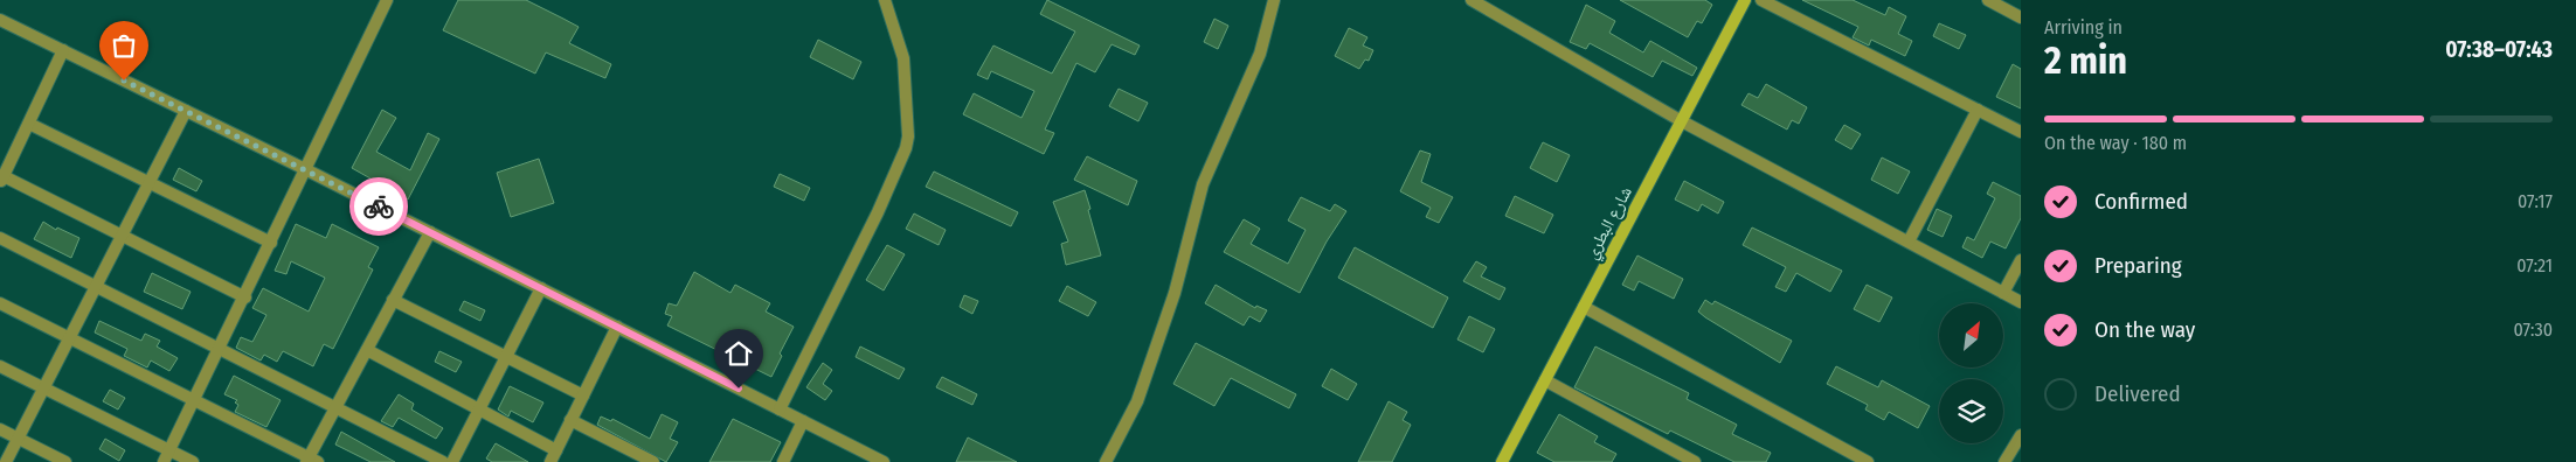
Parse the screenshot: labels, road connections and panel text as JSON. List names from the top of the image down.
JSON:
{
  "streets": {
    "main road": ["شارع البطري"]
  },
  "north": "top right",
  "page": {
    "heading": ["2 min", "Arriving in", "07:38–07:43"],
    "bar": "On the way · 180 m",
    "list": [
      ["Confirmed", "07:17"],
      ["Preparing", "07:21"],
      ["On the way", "07:30"],
      "Delivered"
    ]
  }
}
